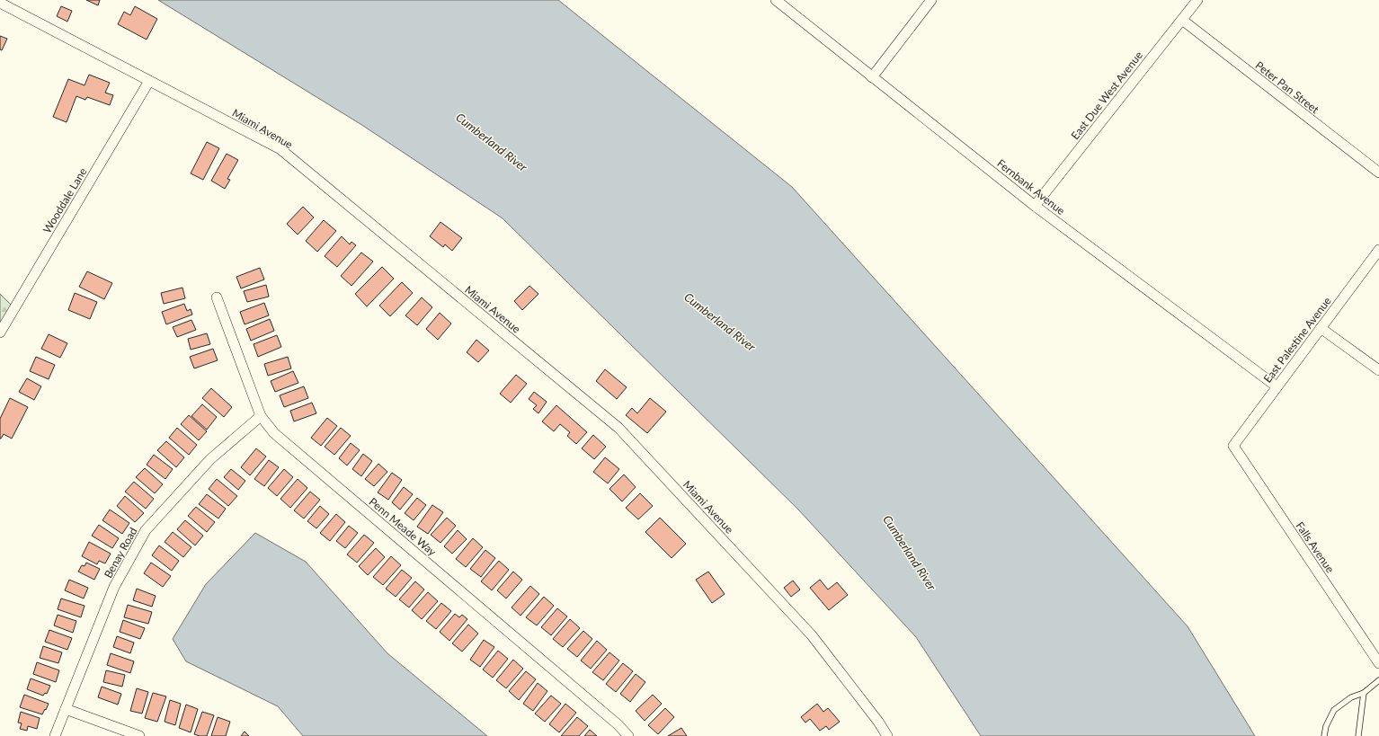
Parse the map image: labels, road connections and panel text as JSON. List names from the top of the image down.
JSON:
{
  "streets": {
    "street": [
      "Peter Pan Street",
      "East Due West Avenue",
      "Miami Avenue",
      "Fernbank Avenue",
      "Wooddale Lane",
      "East Palestine Avenue",
      "Penn Meade Way",
      "Falls Avenue",
      "Benay Road"
    ]
  },
  "crossings": [
    ["Peter Pan Street", "East Due West Avenue"],
    ["East Due West Avenue", "Fernbank Avenue"],
    ["Miami Avenue", "Wooddale Lane"],
    ["Fernbank Avenue", "East Palestine Avenue"],
    ["East Palestine Avenue", "Falls Avenue"],
    ["Penn Meade Way", "Benay Road"]
  ],
  "water": ["Cumberland River"]
}
